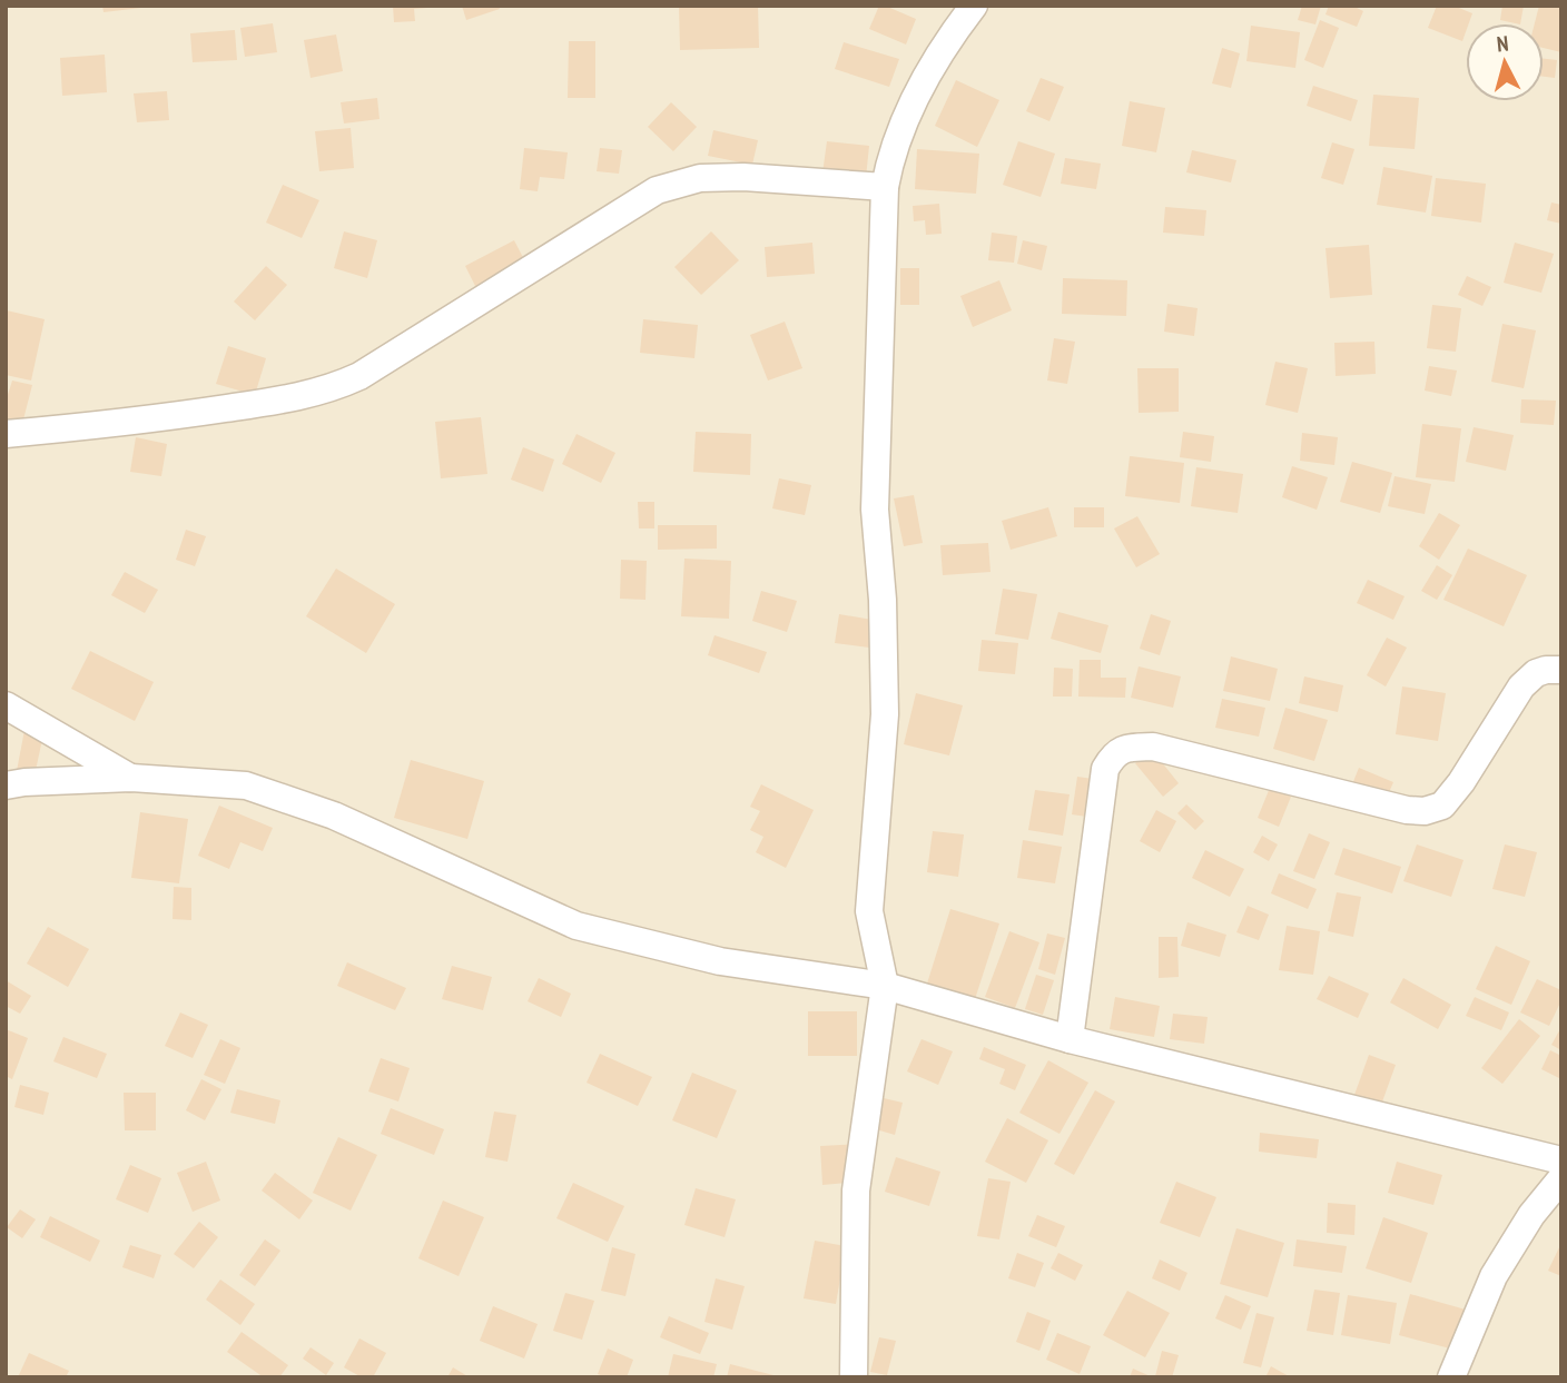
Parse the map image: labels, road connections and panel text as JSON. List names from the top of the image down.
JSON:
{
  "north": "top"
}
